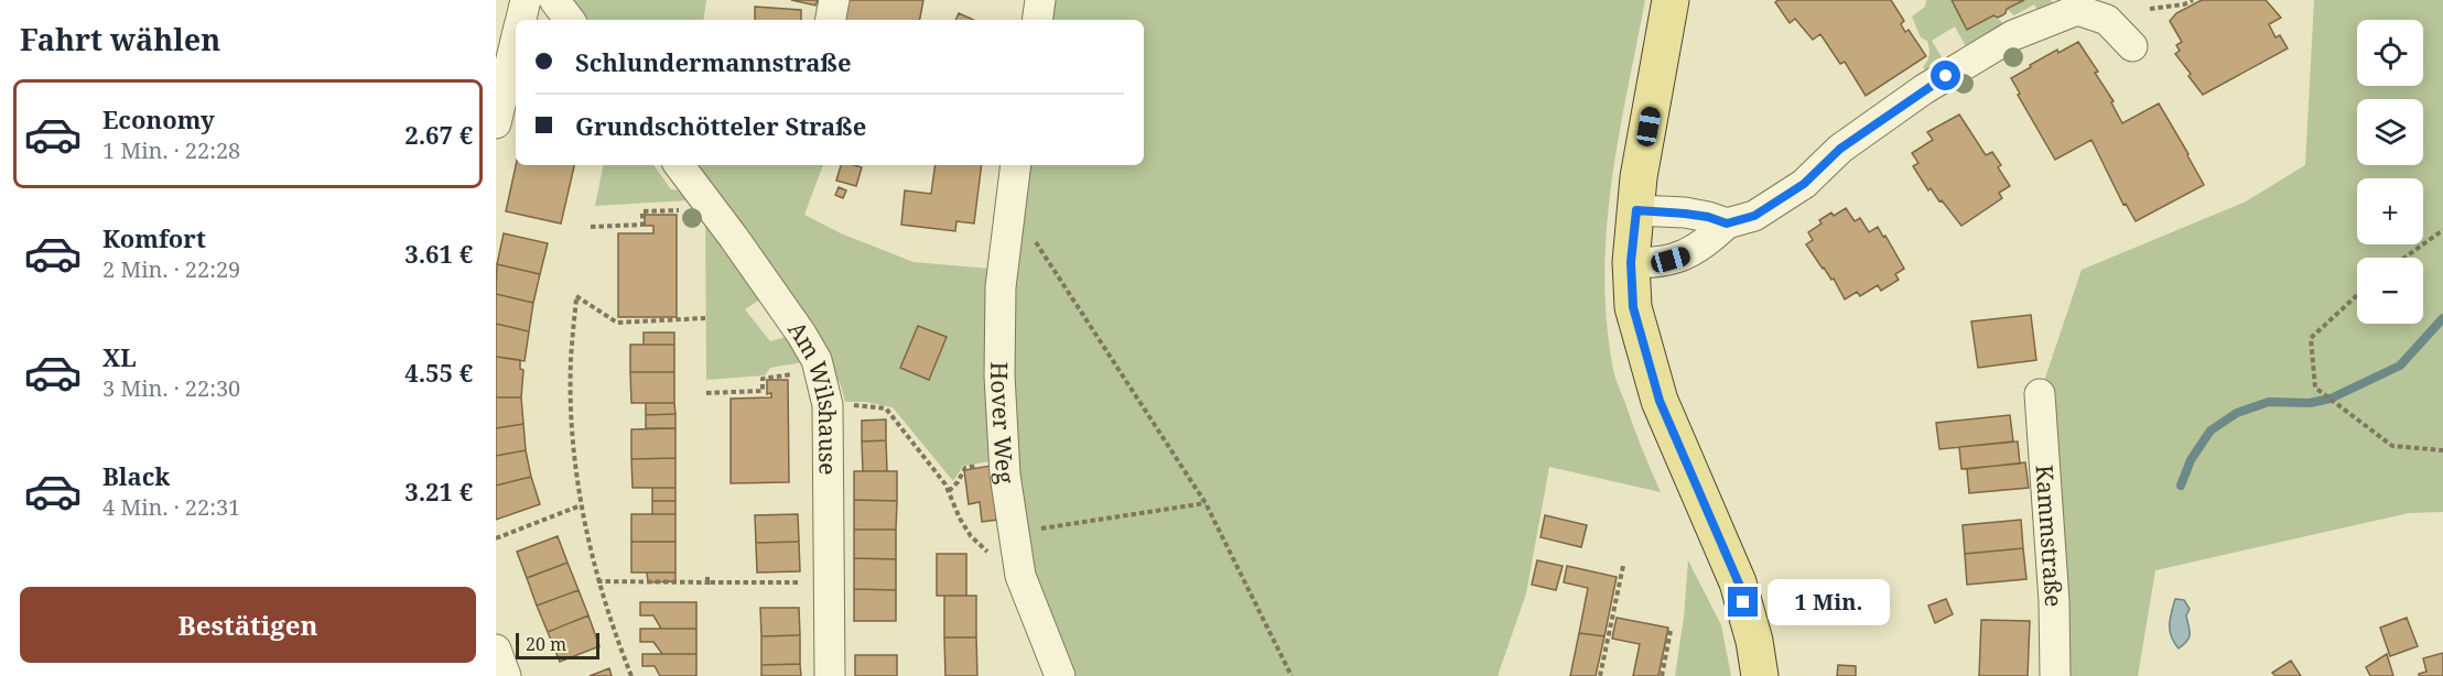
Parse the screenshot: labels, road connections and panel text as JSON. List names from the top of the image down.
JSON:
{
  "streets": {
    "street": ["Am Wilshause", "Hover Weg", "Kammstraße"]
  },
  "scale_bar": "20 m",
  "page": {
    "heading": "Fahrt wählen",
    "map_buttons": ["+", "−"],
    "banner": ["Schlundermannstraße", "Grundschötteler Straße"],
    "list": [
      {
        "name": "Economy",
        "note": "1 Min. · 22:28",
        "value": "2.67 €"
      },
      {
        "name": "Komfort",
        "note": "2 Min. · 22:29",
        "value": "3.61 €"
      },
      {
        "name": "XL",
        "note": "3 Min. · 22:30",
        "value": "4.55 €"
      },
      {
        "name": "Black",
        "note": "4 Min. · 22:31",
        "value": "3.21 €"
      }
    ],
    "buttons": "Bestätigen",
    "bubble": "1 Min.",
    "scale": "20 m"
  }
}
